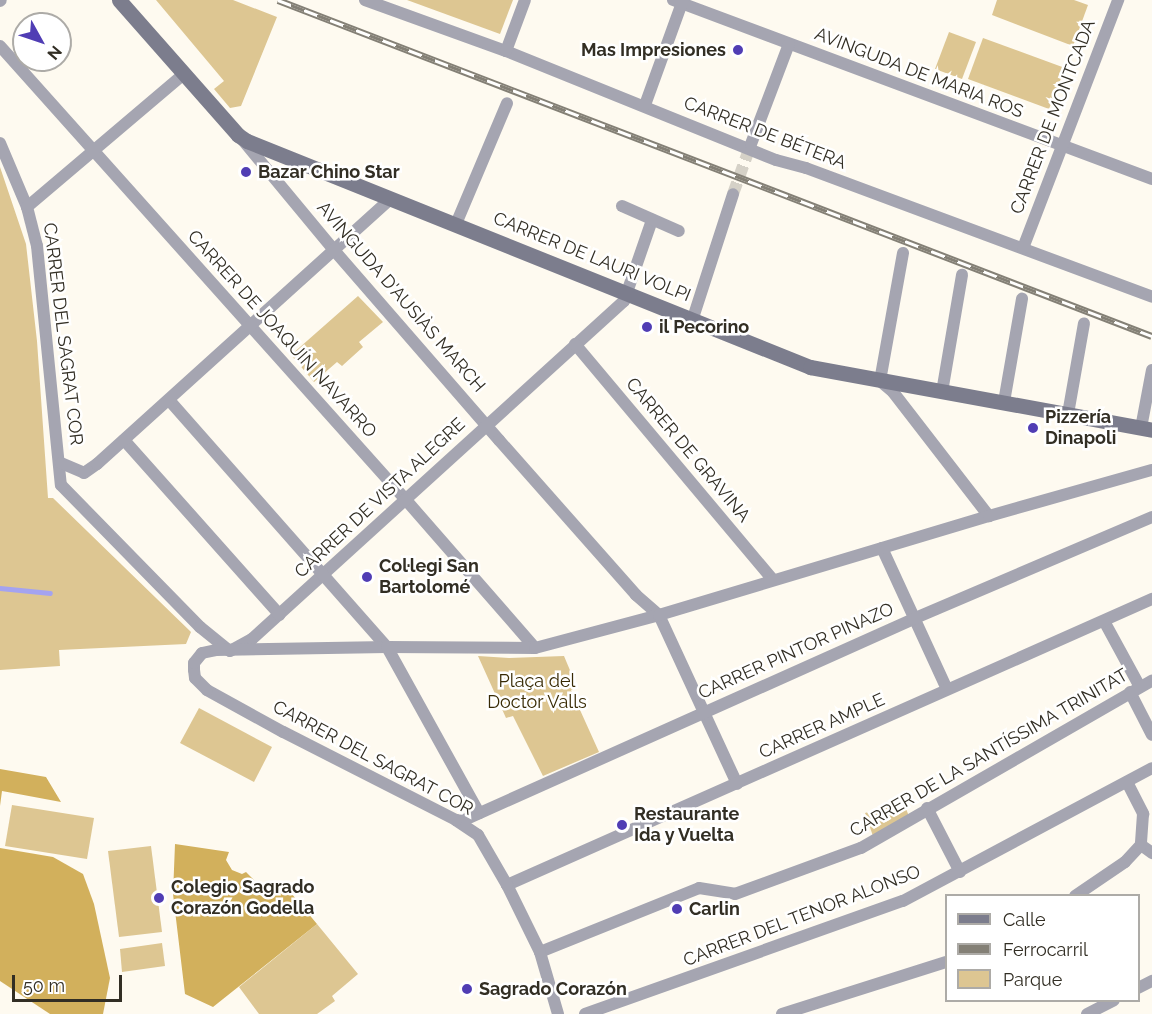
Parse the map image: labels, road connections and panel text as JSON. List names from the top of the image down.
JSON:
{
  "streets": {
    "street": [
      "AVINGUDA DE MARIA ROS",
      "CARRER DE MONTCADA",
      "CARRER DE BÉTERA",
      "CARRER DE LAURI VOLPI",
      "AVINGUDA D'AUSIÀS MARCH",
      "CARRER DEL SAGRAT COR",
      "CARRER DE JOAQUÍN NAVARRO",
      "CARRER DE GRAVINA",
      "CARRER DE VISTA ALEGRE",
      "CARRER PINTOR PINAZO",
      "CARRER AMPLE",
      "CARRER DE LA SANTÍSSIMA TRINITAT",
      "CARRER DEL TENOR ALONSO"
    ]
  },
  "crossings": [
    ["AVINGUDA DE MARIA ROS", "CARRER DE MONTCADA"],
    ["CARRER DE MONTCADA", "CARRER DE BÉTERA"],
    ["CARRER DE LAURI VOLPI", "AVINGUDA D'AUSIÀS MARCH"],
    ["CARRER DE LAURI VOLPI", "CARRER DE VISTA ALEGRE"],
    ["AVINGUDA D'AUSIÀS MARCH", "CARRER DE VISTA ALEGRE"],
    ["CARRER DEL SAGRAT COR", "CARRER DE VISTA ALEGRE"],
    ["CARRER DEL SAGRAT COR", "CARRER PINTOR PINAZO"],
    ["CARRER DEL SAGRAT COR", "CARRER AMPLE"],
    ["CARRER DEL SAGRAT COR", "CARRER DE LA SANTÍSSIMA TRINITAT"],
    ["CARRER DE JOAQUÍN NAVARRO", "CARRER DE VISTA ALEGRE"],
    ["CARRER DE GRAVINA", "CARRER DE VISTA ALEGRE"]
  ],
  "parks": ["Plaça del Doctor Valls"],
  "places": [
    "Mas Impresiones",
    "Bazar Chino Star",
    "il Pecorino",
    "Pizzería Dinapoli",
    "Col·legi San Bartolomé",
    "Restaurante Ida y Vuelta",
    "Colegio Sagrado Corazón Godella",
    "Carlin",
    "Sagrado Corazón"
  ],
  "legend": ["Calle", "Ferrocarril", "Parque"],
  "scale_bar": "50 m",
  "north": "bottom right"
}
